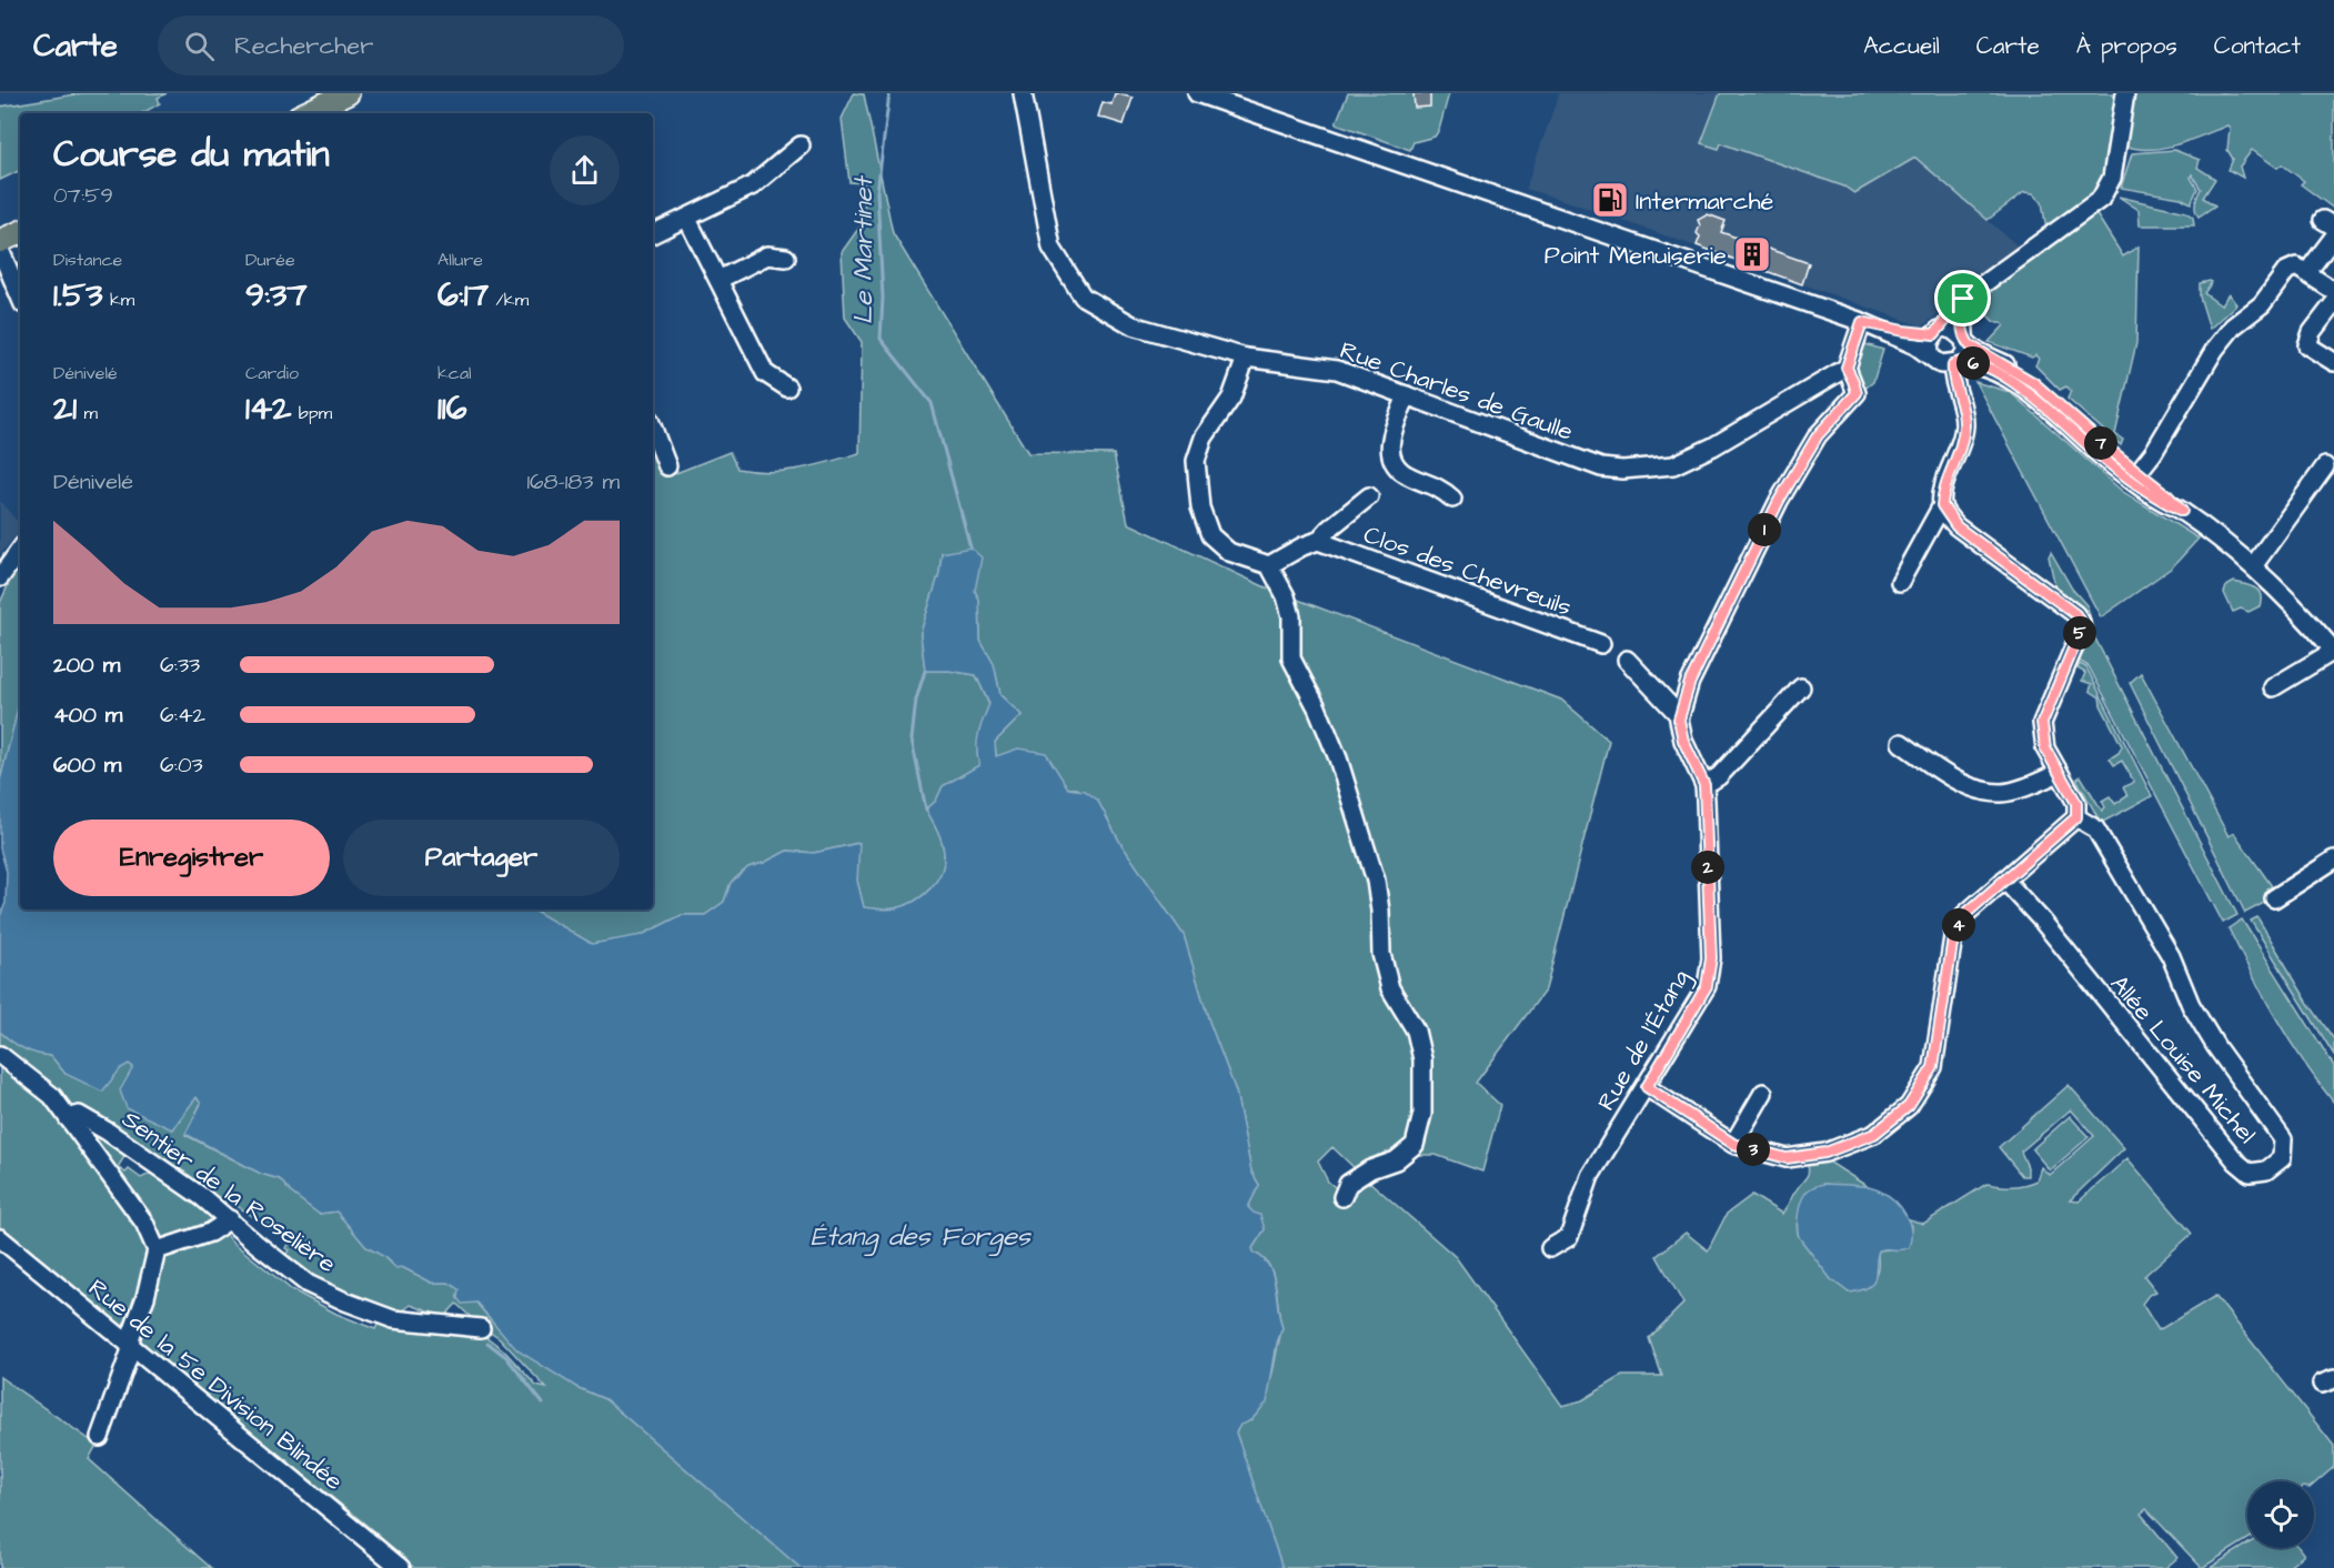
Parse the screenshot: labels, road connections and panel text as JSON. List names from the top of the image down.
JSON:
{
  "streets": {
    "street": [
      "Rue Charles de Gaulle",
      "Clos des Chevreuils",
      "Rue de l'Étang",
      "Allée Louise Michel",
      "Sentier de la Roselière",
      "Rue de la 5e Division Blindée"
    ]
  },
  "crossings": [
    ["Rue Charles de Gaulle", "Rue de l'Étang"]
  ],
  "water": ["Le Martinet", "Étang des Forges"],
  "places": {
    "fuel station": ["Intermarché"],
    "building": ["Point Menuiserie"]
  },
  "page": {
    "header": "Carte",
    "search": "Rechercher",
    "nav": [
      "Accueil",
      "Carte",
      "À propos",
      "Contact"
    ],
    "heading": ["Course du matin", "07:59"],
    "stats": [
      ["Distance", "1.53 km"],
      ["Durée", "9:37"],
      ["Allure", "6:17 /km"],
      ["Dénivelé", "21 m"],
      ["Cardio", "142 bpm"],
      ["kcal", "116"]
    ],
    "pins": [
      "6",
      "7",
      "1",
      "5",
      "2",
      "4",
      "3"
    ],
    "chart": ["Dénivelé", "168–183 m"],
    "list": [
      {
        "name": "200 m",
        "note": "6:33"
      },
      {
        "name": "400 m",
        "note": "6:42"
      },
      {
        "name": "600 m",
        "note": "6:03"
      }
    ],
    "buttons": ["Enregistrer", "Partager"]
  }
}
